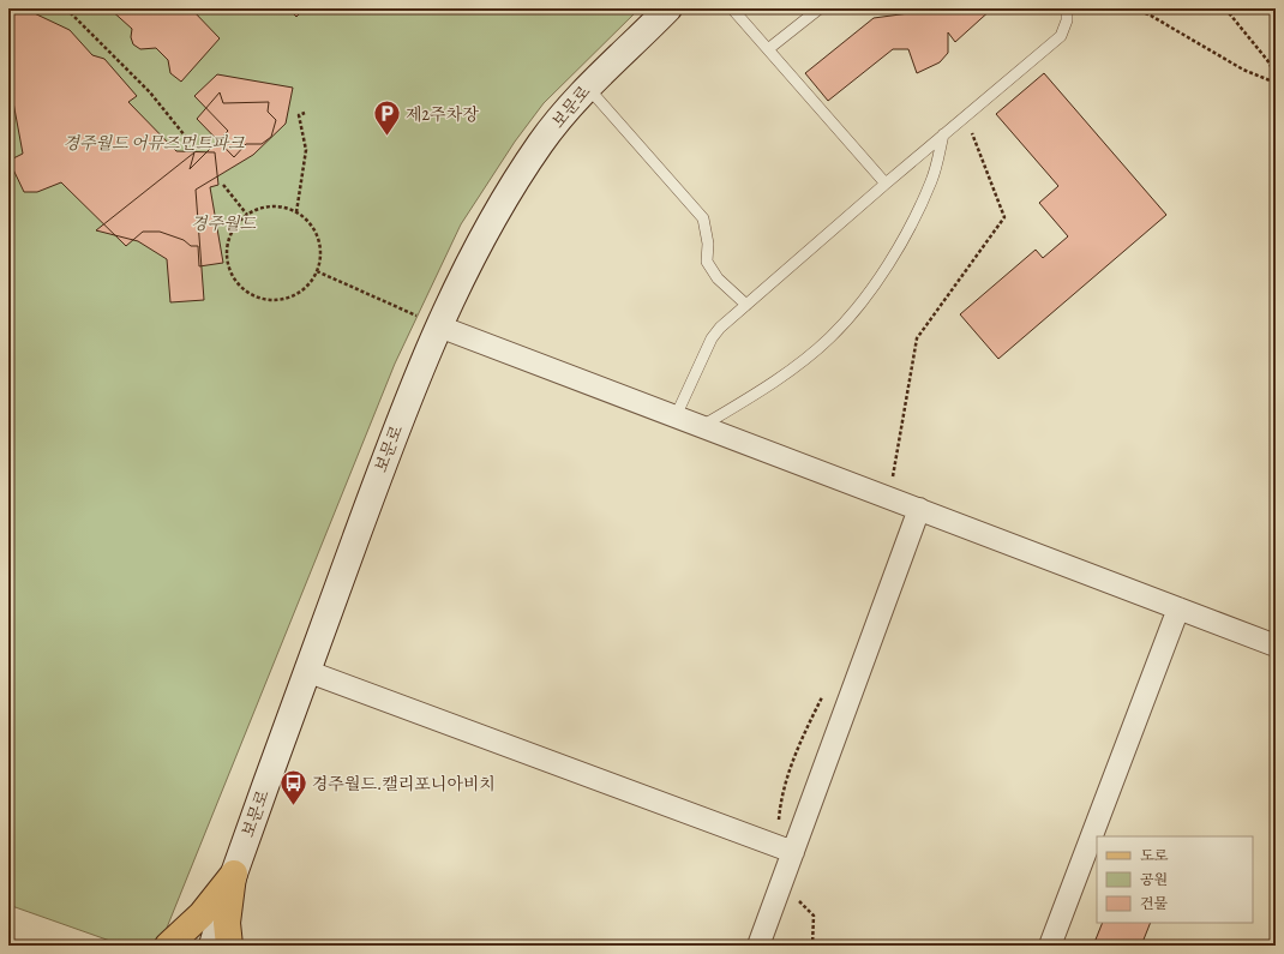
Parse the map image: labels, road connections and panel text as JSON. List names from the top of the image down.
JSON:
{
  "streets": {
    "street": ["보문로"]
  },
  "parks": ["경주월드 어뮤즈먼트파크", "경주월드"],
  "places": {
    "parking": ["제2주차장"],
    "bus stop": ["경주월드.캘리포니아비치"]
  },
  "legend": ["도로", "공원", "건물"]
}
